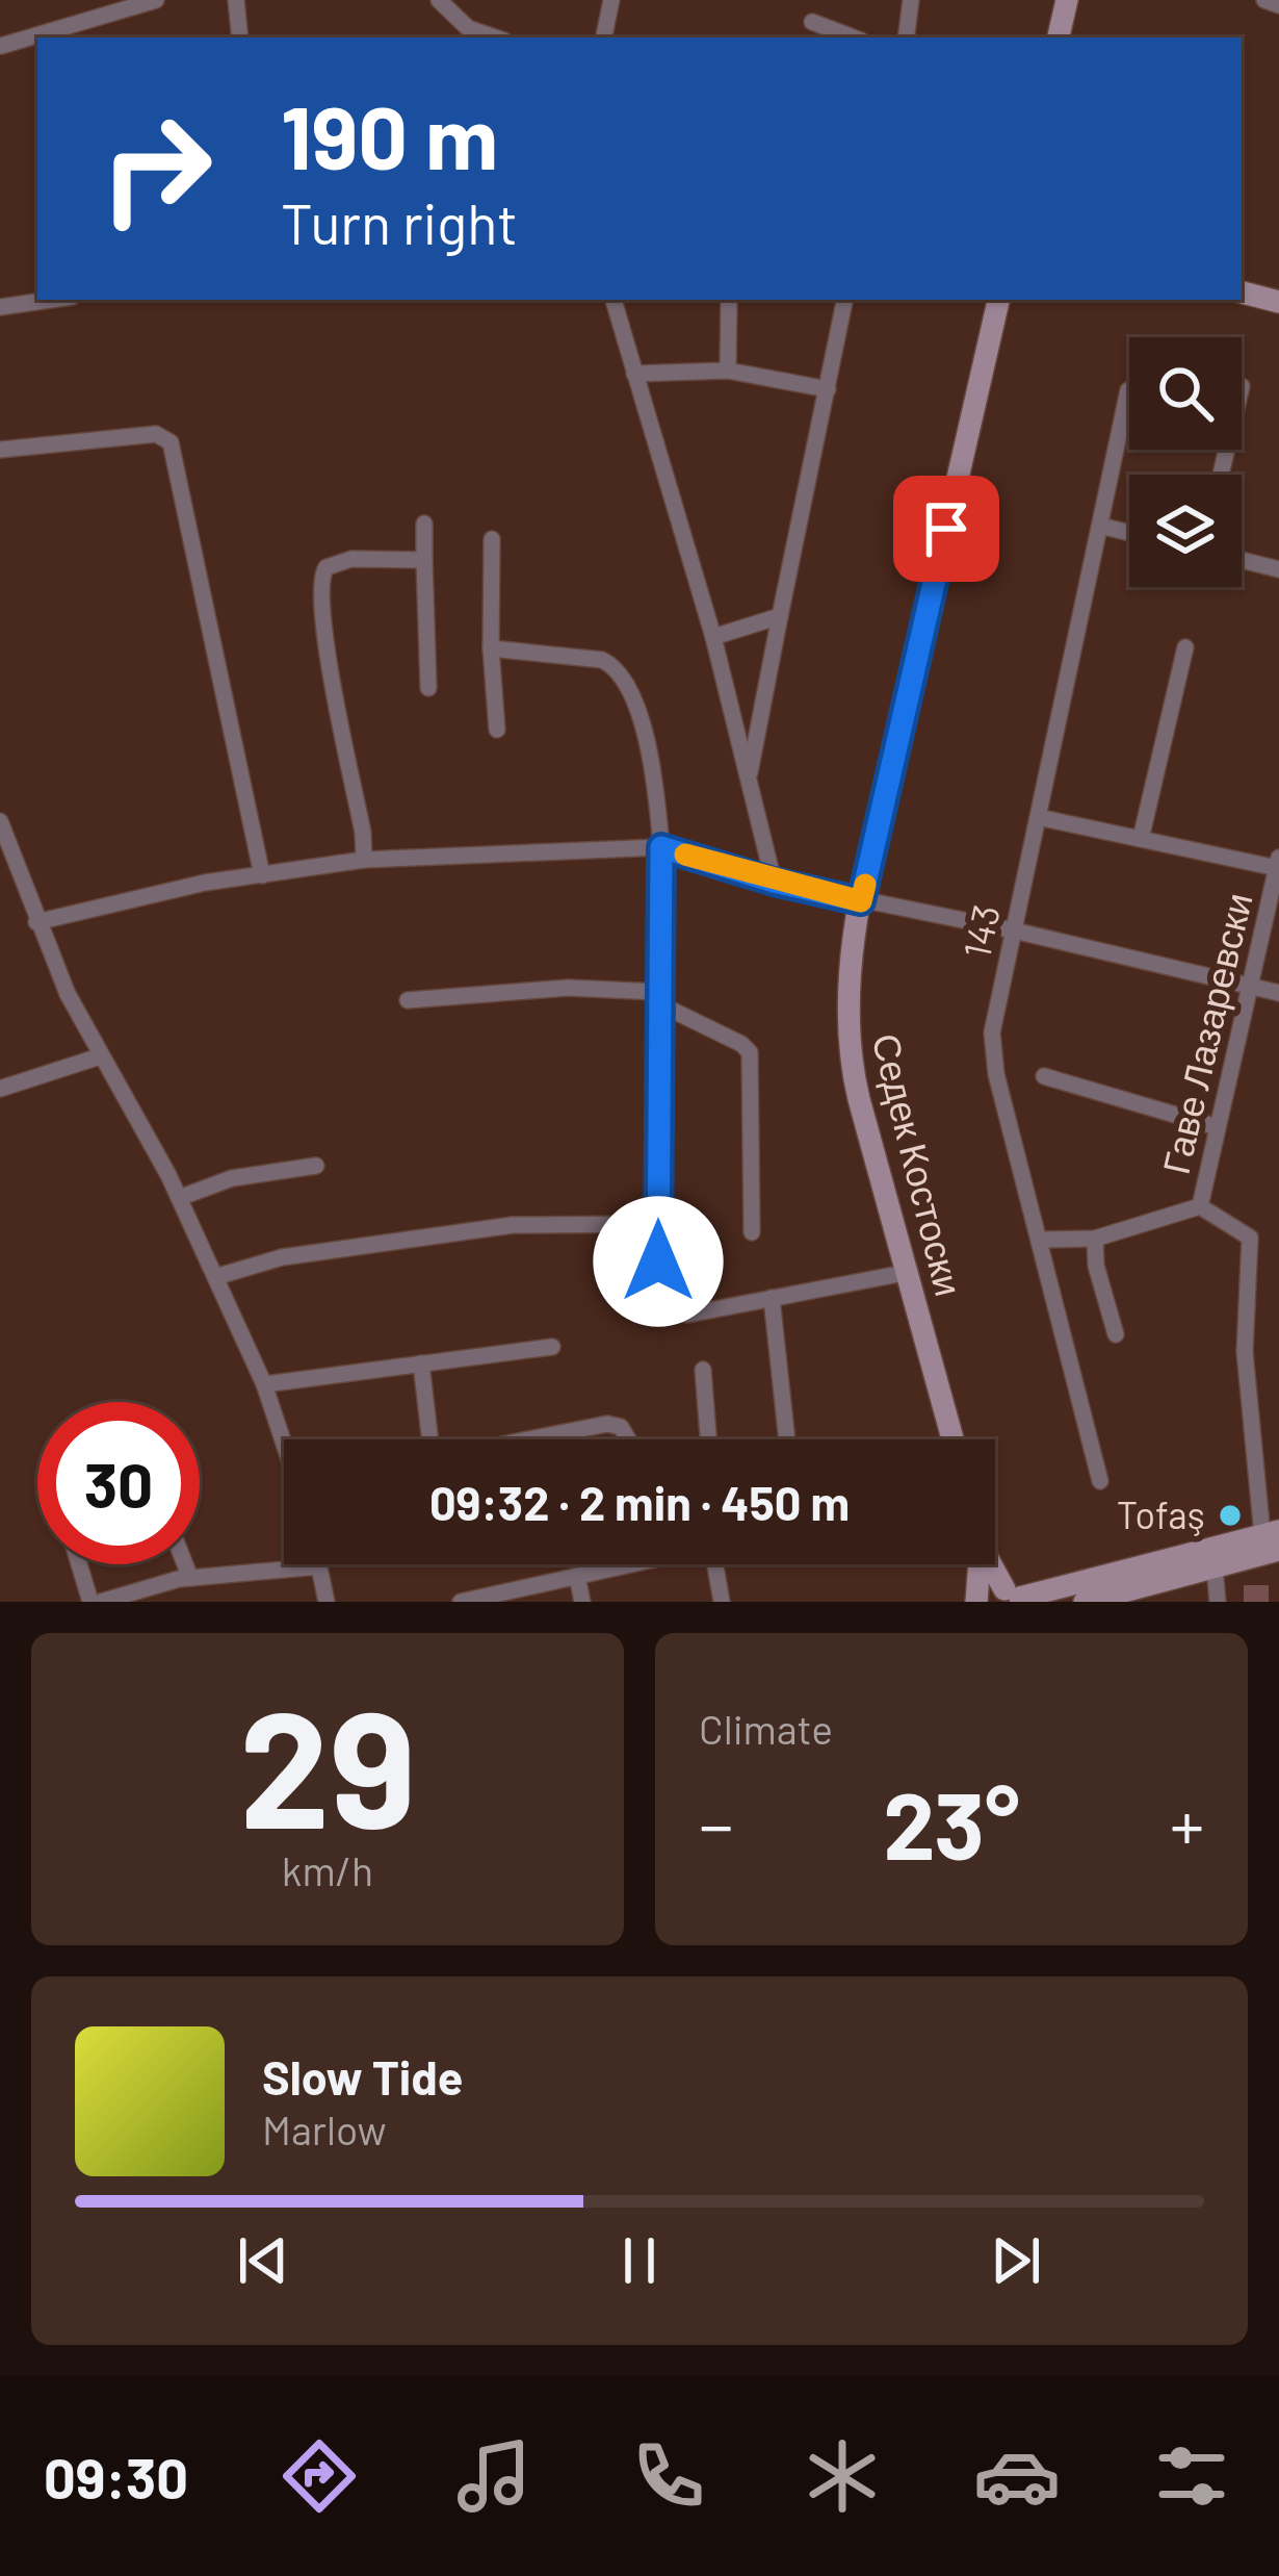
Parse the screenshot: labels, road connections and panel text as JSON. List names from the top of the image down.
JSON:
{
  "streets": {
    "main road": ["Седек Костоски"],
    "street": ["143", "Гаве Лазаревски"]
  },
  "crossings": [
    ["143", "Гаве Лазаревски"]
  ],
  "places": ["Tofaş"],
  "page": {
    "turn": ["190 m", "Turn right"],
    "limit": "30",
    "trip": "09:32 · 2 min · 450 m",
    "tile": [
      ["29", "km/h"],
      "Climate"
    ],
    "heat": ["−", "23°", "+"],
    "song": ["Slow Tide", "Marlow"],
    "tabs": "09:30"
  }
}
